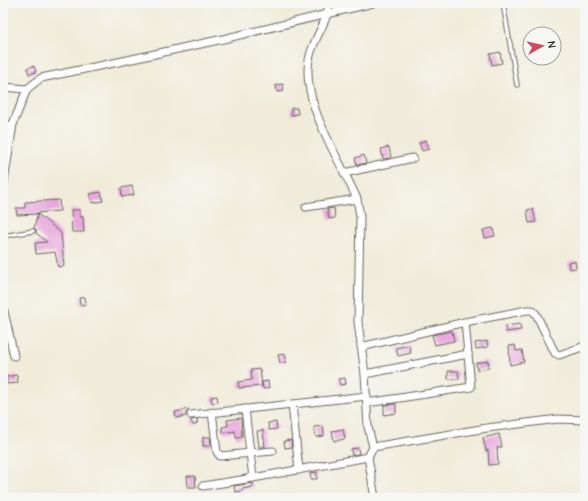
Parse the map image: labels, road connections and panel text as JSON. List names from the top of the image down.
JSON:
{
  "north": "right"
}
